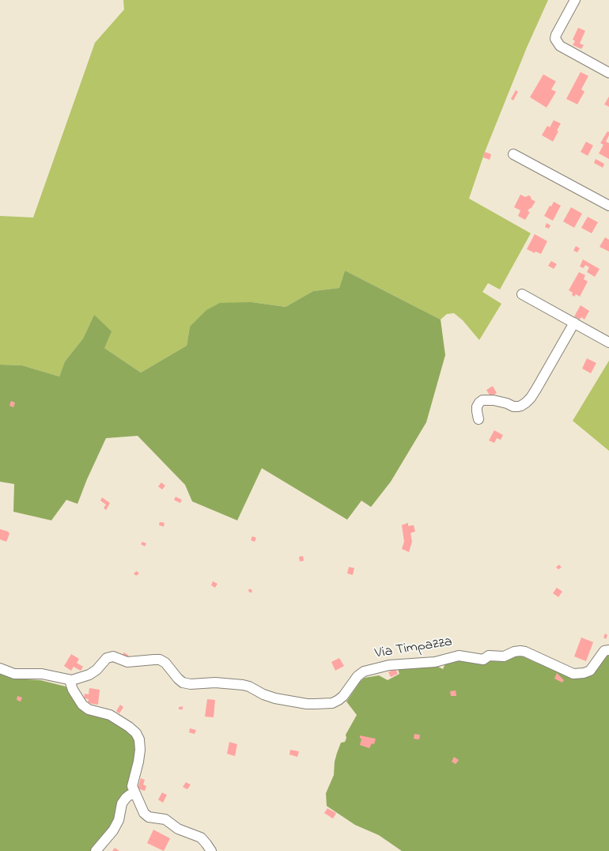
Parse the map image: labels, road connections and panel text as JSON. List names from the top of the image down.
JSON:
{
  "streets": {
    "street": ["Via Timpazza"]
  }
}
